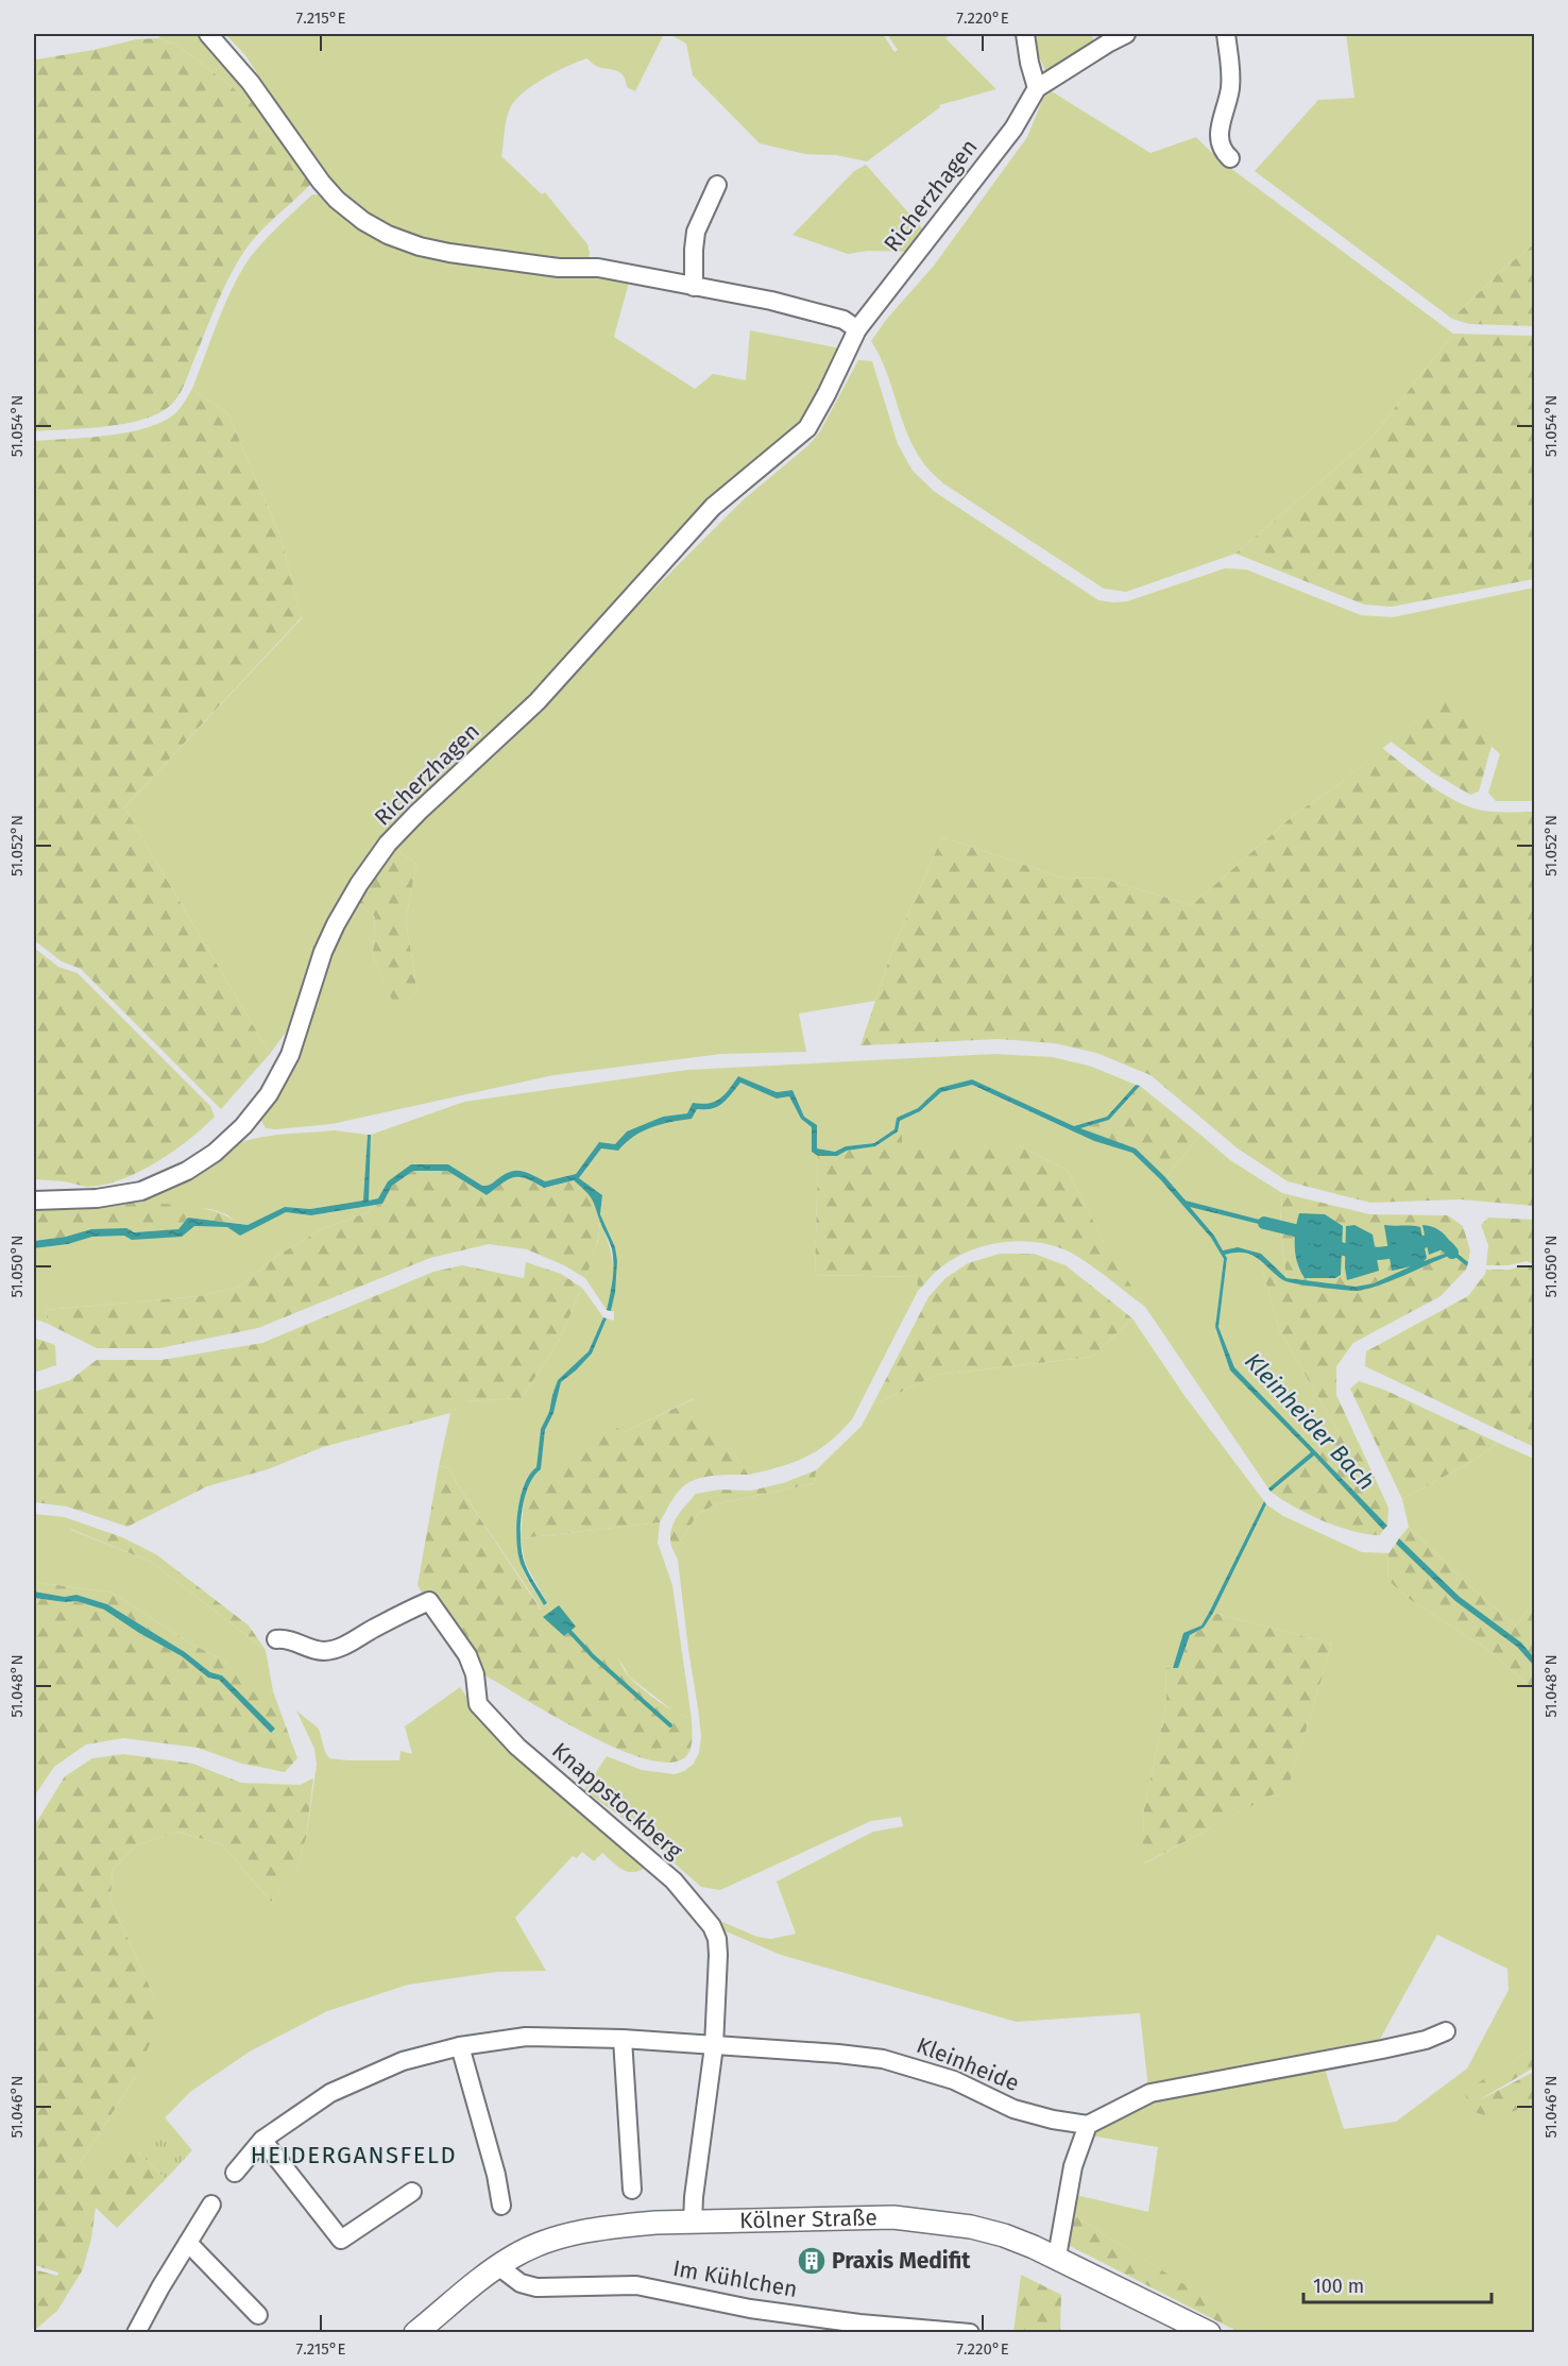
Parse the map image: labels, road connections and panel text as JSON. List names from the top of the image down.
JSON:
{
  "streets": {
    "main road": ["Kölner Straße"],
    "street": [
      "Richerzhagen",
      "Knappstockberg",
      "Kleinheide",
      "Im Kühlchen"
    ]
  },
  "crossings": [
    ["Knappstockberg", "Kleinheide"],
    ["Knappstockberg", "Kölner Straße"],
    ["Kölner Straße", "Im Kühlchen"]
  ],
  "districts": ["HEIDERGANSFELD"],
  "water": ["Kleinheider Bach"],
  "places": {
    "building": ["Praxis Medifit"]
  },
  "scale_bar": "100 m",
  "coordinates": [
    "7.215°E",
    "7.220°E",
    "51.054°N",
    "51.052°N",
    "51.050°N",
    "51.048°N",
    "51.046°N"
  ]
}
